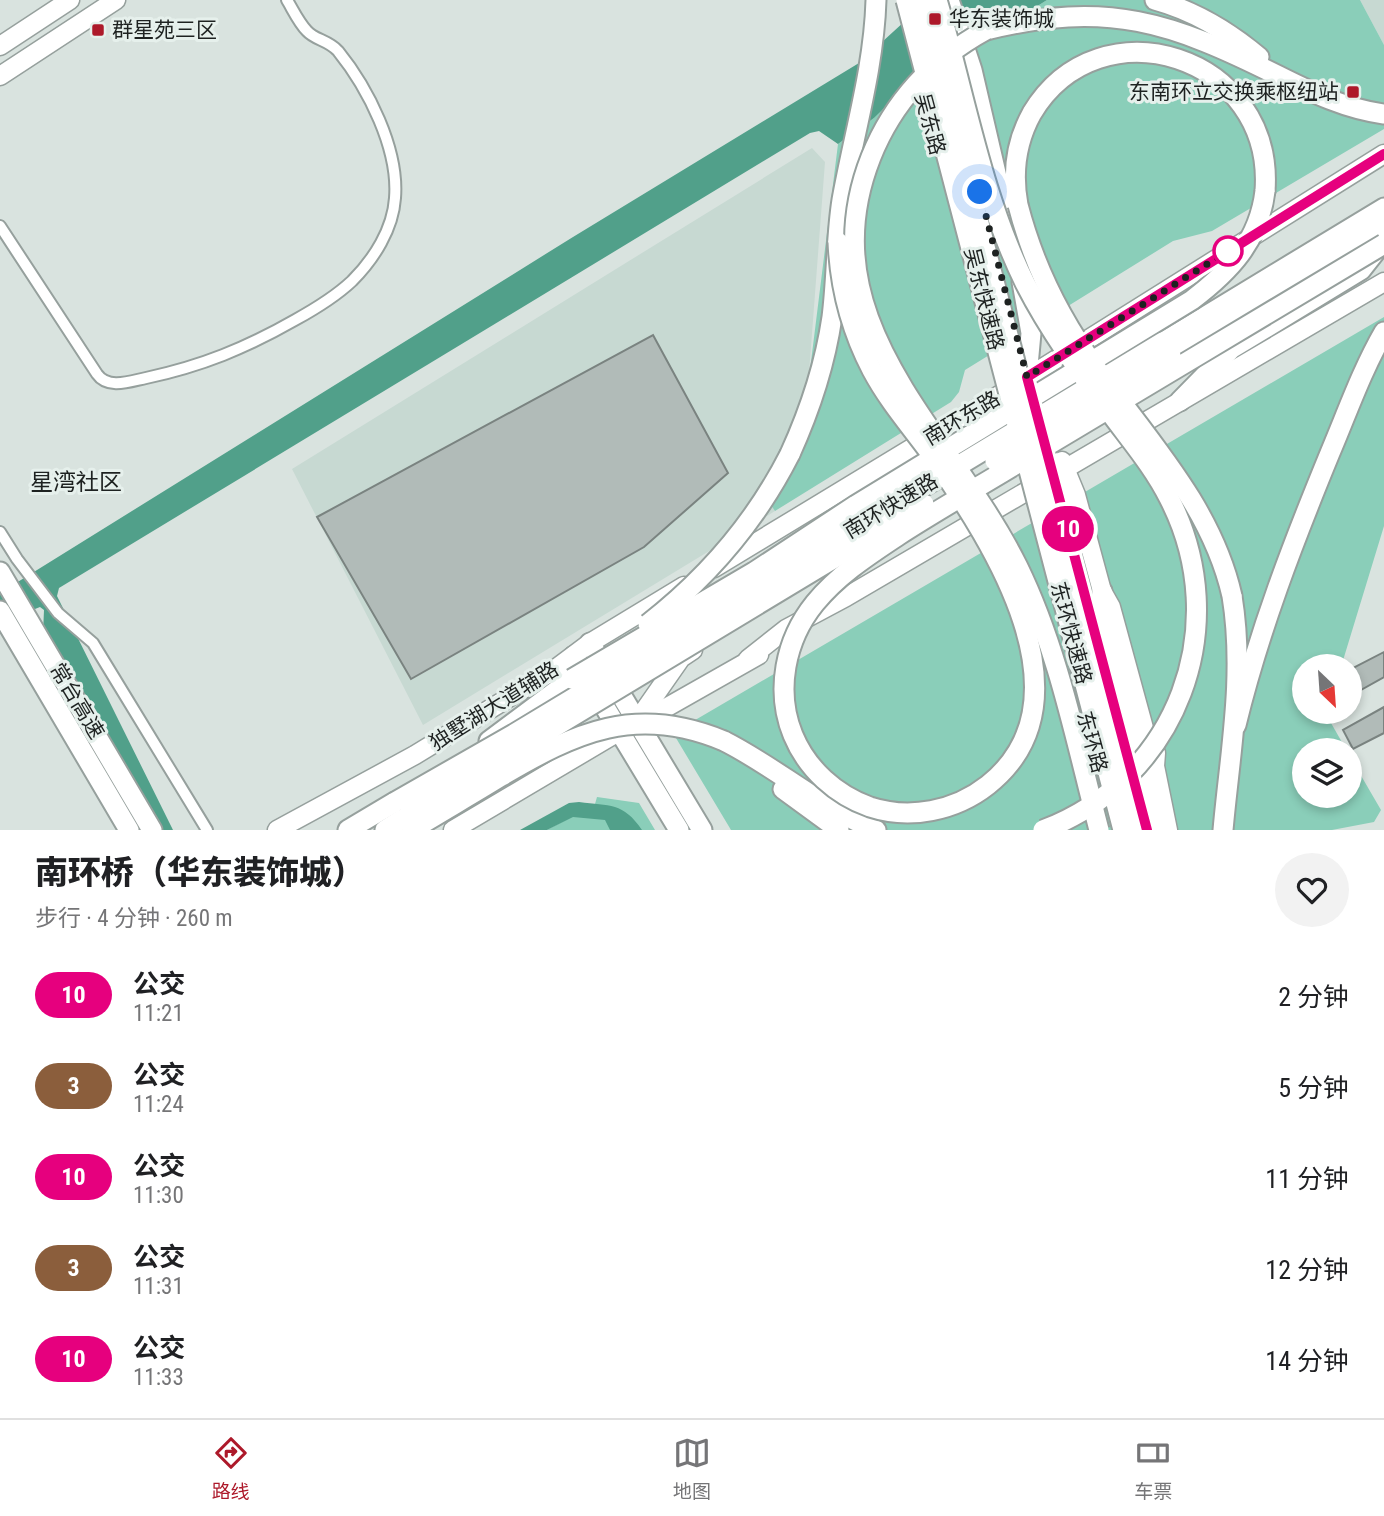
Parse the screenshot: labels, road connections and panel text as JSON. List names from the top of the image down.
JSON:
{
  "streets": {
    "highway": [
      "吴东快速路",
      "南环快速路",
      "东环快速路",
      "常台高速"
    ],
    "main road": [
      "吴东路",
      "南环东路",
      "独墅湖大道辅路",
      "东环路"
    ]
  },
  "crossings": [
    ["吴东路", "吴东快速路"],
    ["吴东路", "南环东路"],
    ["吴东路", "东环快速路"],
    ["吴东路", "东环路"],
    ["吴东快速路", "东环快速路"],
    ["南环东路", "独墅湖大道辅路"]
  ],
  "districts": ["星湾社区"],
  "places": {
    "transit": ["华东装饰城", "群星苑三区", "东南环立交换乘枢纽站"]
  },
  "lines": ["bus line 10"],
  "north": "bottom right",
  "page": {
    "on_map": "10",
    "heading": ["南环桥（华东装饰城）", "步行 · 4 分钟 · 260 m"],
    "list": [
      {
        "mark": "10",
        "name": "公交",
        "note": "11:21",
        "value": "2 分钟"
      },
      {
        "mark": "3",
        "name": "公交",
        "note": "11:24",
        "value": "5 分钟"
      },
      {
        "mark": "10",
        "name": "公交",
        "note": "11:30",
        "value": "11 分钟"
      },
      {
        "mark": "3",
        "name": "公交",
        "note": "11:31",
        "value": "12 分钟"
      },
      {
        "mark": "10",
        "name": "公交",
        "note": "11:33",
        "value": "14 分钟"
      }
    ],
    "tabs": ["路线", "地图", "车票"]
  }
}
